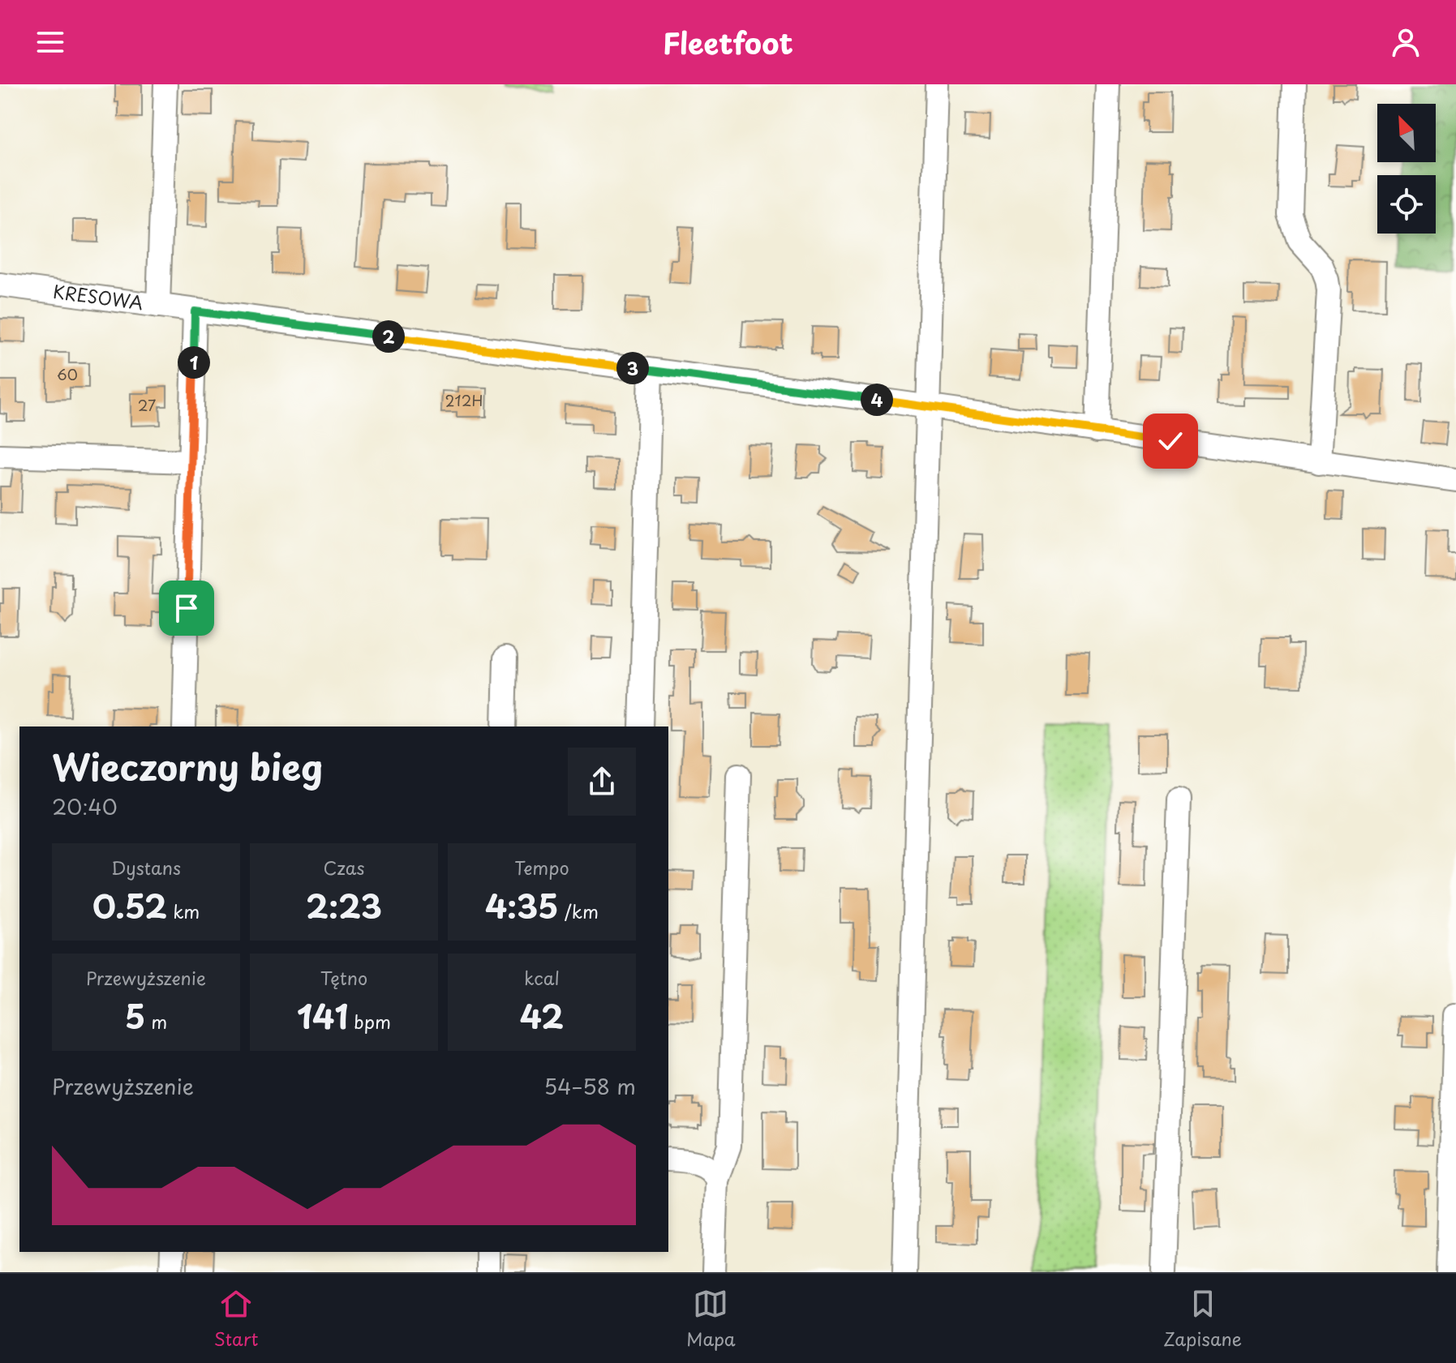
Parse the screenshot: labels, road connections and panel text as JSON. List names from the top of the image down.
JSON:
{
  "streets": {
    "street": ["KRESOWA"]
  },
  "house_numbers": ["60", "212H", "27"],
  "north": "top left",
  "page": {
    "header": "Fleetfoot",
    "pins": [
      "2",
      "1",
      "3",
      "4"
    ],
    "heading": ["Wieczorny bieg", "20:40"],
    "stats": [
      ["Dystans", "0.52 km"],
      ["Czas", "2:23"],
      ["Tempo", "4:35 /km"],
      ["Przewyższenie", "5 m"],
      ["Tętno", "141 bpm"],
      ["kcal", "42"]
    ],
    "chart": ["Przewyższenie", "54–58 m"],
    "tabs": ["Start", "Mapa", "Zapisane"]
  }
}
